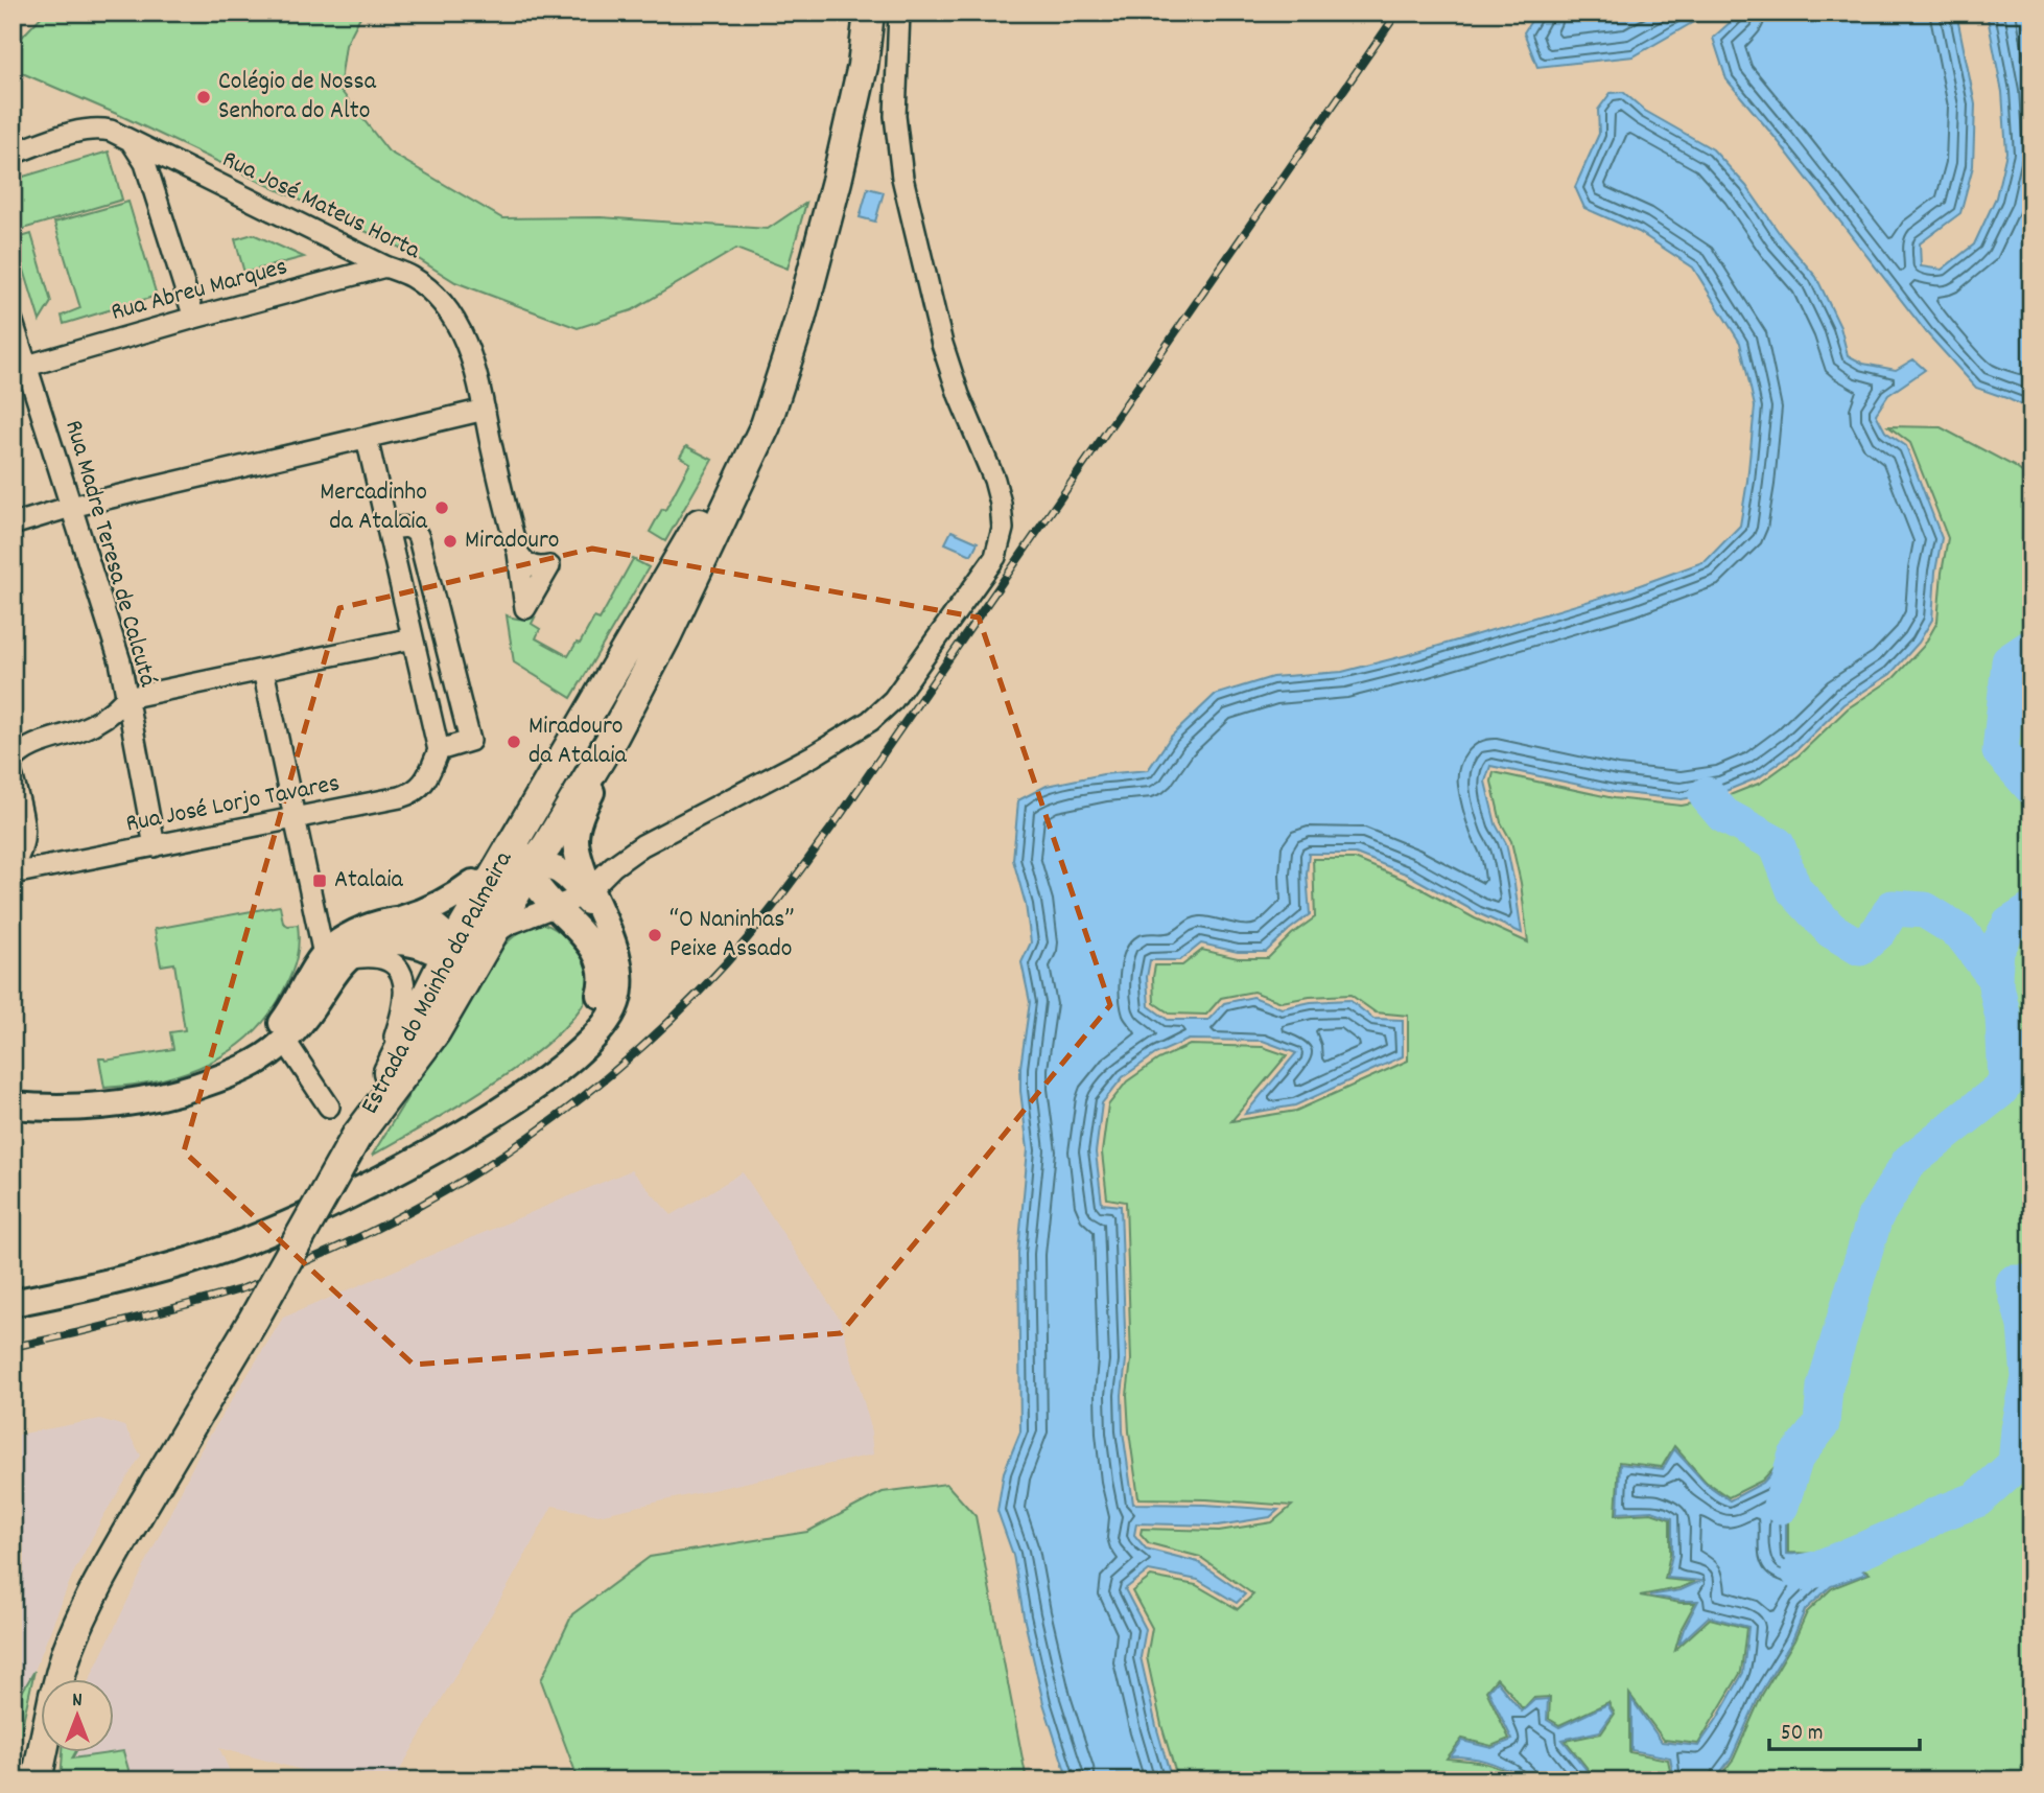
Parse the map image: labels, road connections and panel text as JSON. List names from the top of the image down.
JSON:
{
  "streets": {
    "main road": ["Estrada do Moinho da Palmeira"],
    "street": [
      "Rua José Mateus Horta",
      "Rua Abreu Marques",
      "Rua Madre Teresa de Calcutá",
      "Rua José Lorjo Tavares"
    ]
  },
  "crossings": [
    ["Rua José Mateus Horta", "Rua Abreu Marques"],
    ["Rua Abreu Marques", "Rua Madre Teresa de Calcutá"],
    ["Rua Madre Teresa de Calcutá", "Rua José Lorjo Tavares"]
  ],
  "places": {
    "other": [
      "Colégio de Nossa Senhora do Alto",
      "Mercadinho da Atalaia",
      "Miradouro",
      "Miradouro da Atalaia",
      "“O Naninhas” Peixe Assado"
    ],
    "transit": ["Atalaia"]
  },
  "scale_bar": "50 m",
  "north": "top"
}
